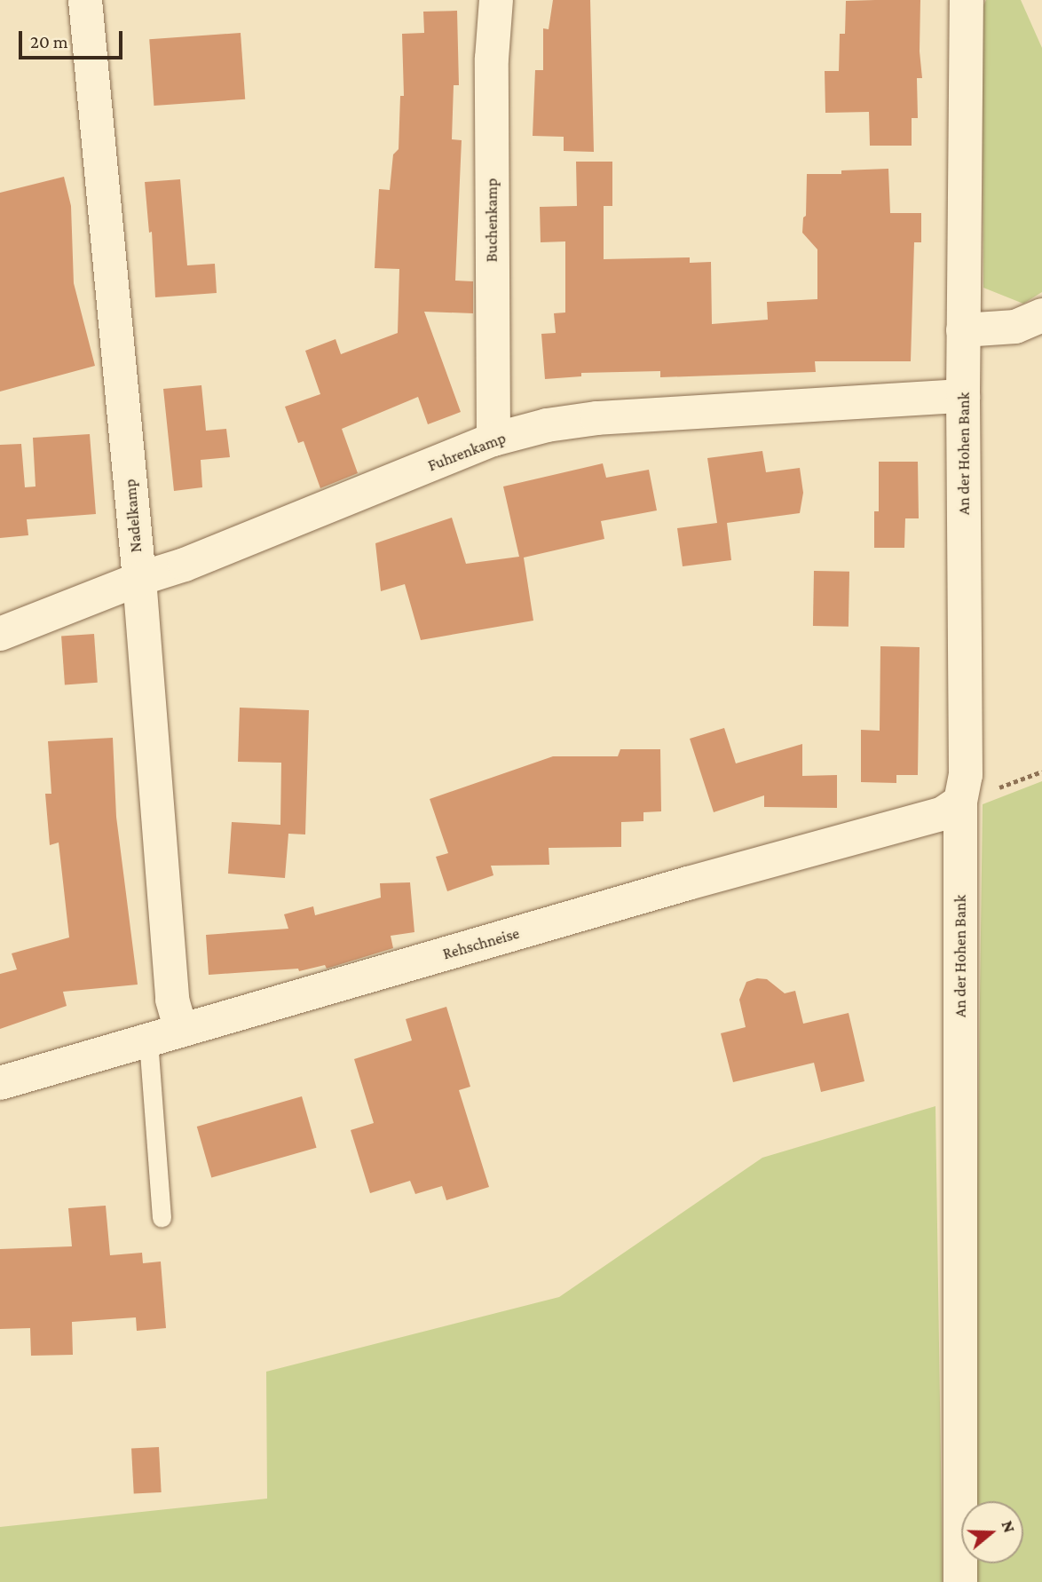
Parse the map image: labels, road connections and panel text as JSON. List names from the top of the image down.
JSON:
{
  "streets": {
    "street": [
      "Buchenkamp",
      "Fuhrenkamp",
      "An der Hohen Bank",
      "Nadelkamp",
      "Rehschneise"
    ]
  },
  "crossings": [
    ["Buchenkamp", "Fuhrenkamp"],
    ["Fuhrenkamp", "An der Hohen Bank"],
    ["Fuhrenkamp", "Nadelkamp"],
    ["An der Hohen Bank", "Rehschneise"],
    ["Nadelkamp", "Rehschneise"]
  ],
  "scale_bar": "20 m",
  "north": "right"
}
